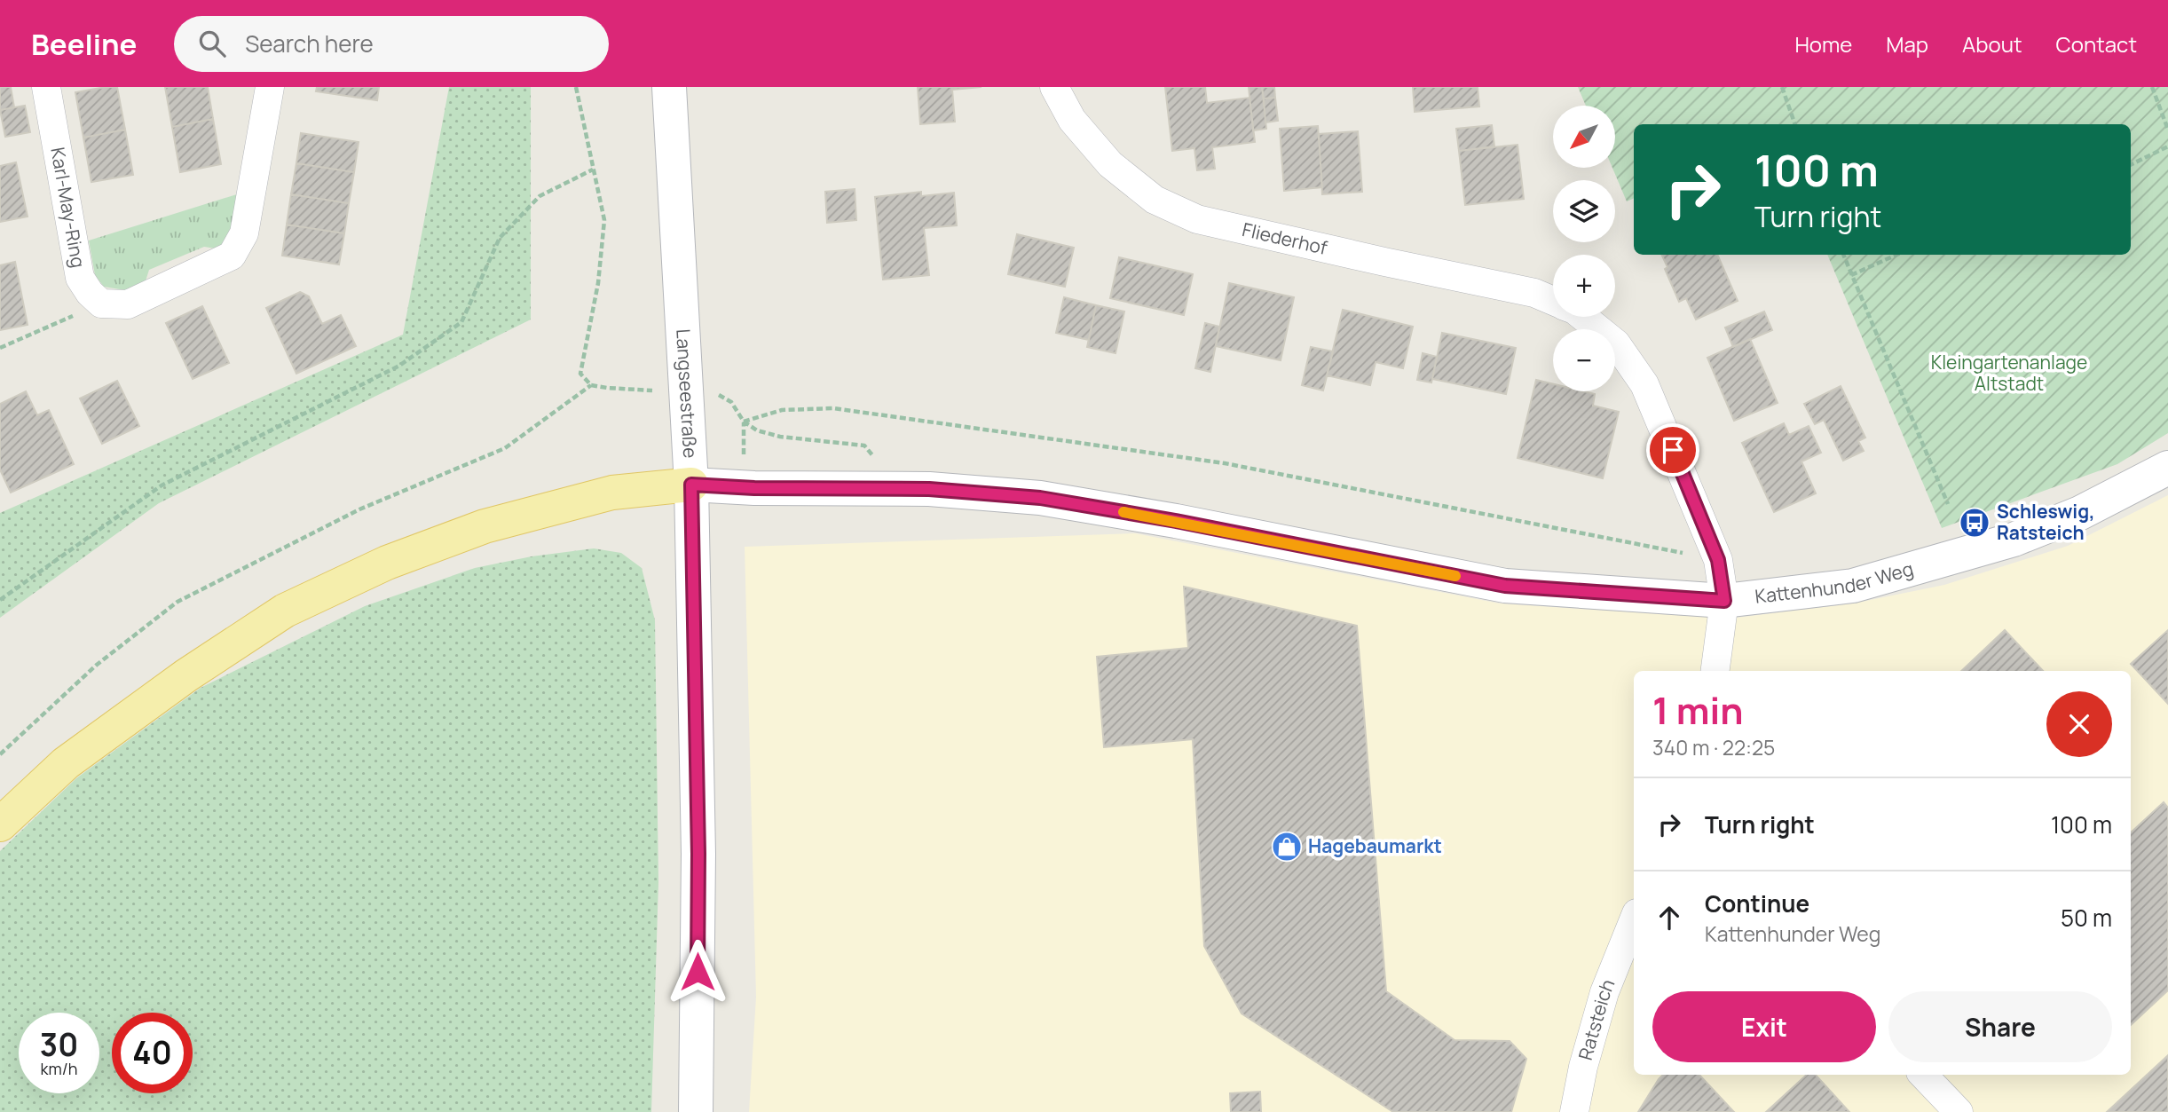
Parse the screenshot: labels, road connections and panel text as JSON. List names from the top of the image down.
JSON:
{
  "streets": {
    "street": [
      "Karl-May-Ring",
      "Fliederhof",
      "Langseestraße",
      "Kattenhunder Weg",
      "Ratsteich"
    ]
  },
  "crossings": [
    ["Fliederhof", "Kattenhunder Weg"],
    ["Langseestraße", "Kattenhunder Weg"]
  ],
  "parks": ["Kleingartenanlage Altstadt"],
  "places": {
    "bus stop": ["Schleswig, Ratsteich"],
    "shop": ["Hagebaumarkt"]
  },
  "north": "bottom left",
  "page": {
    "header": "Beeline",
    "search": "Search here",
    "nav": [
      "Home",
      "Map",
      "About",
      "Contact"
    ],
    "map_buttons": ["+", "−"],
    "turn": ["100 m", "Turn right"],
    "heading": ["1 min", "340 m · 22:25"],
    "list": [
      {
        "name": "Turn right",
        "value": "100 m"
      },
      {
        "name": "Continue",
        "note": "Kattenhunder Weg",
        "value": "50 m"
      }
    ],
    "buttons": ["Exit", "Share"],
    "speed": "30 km/h",
    "limit": "40"
  }
}
